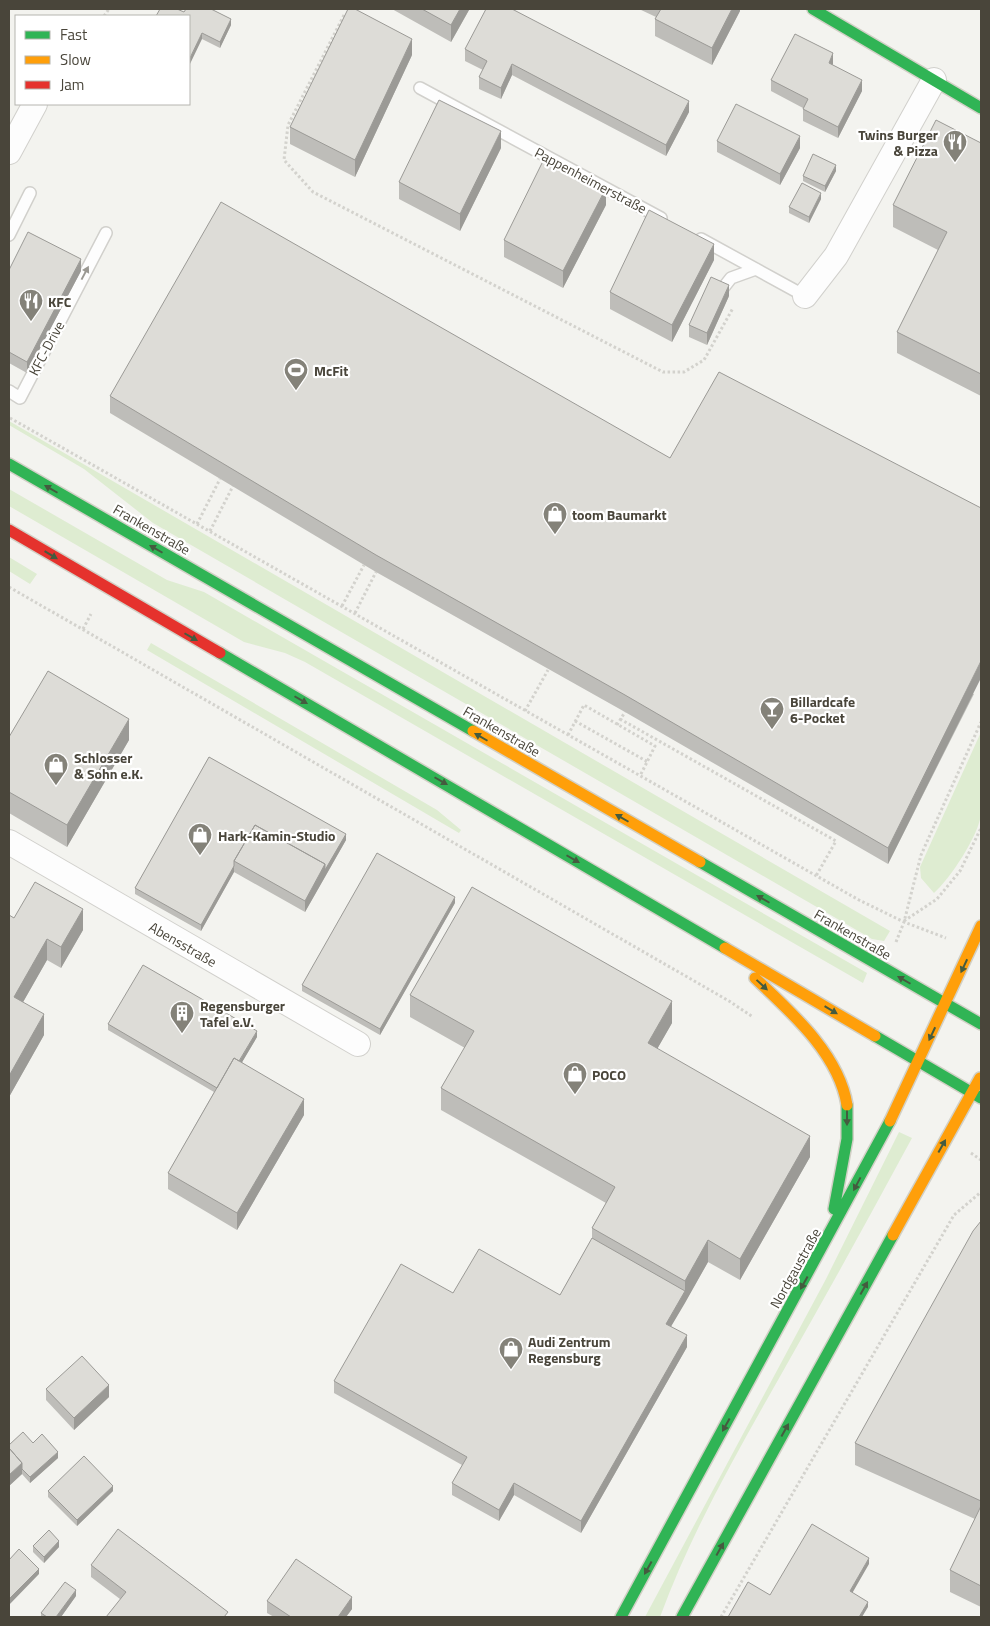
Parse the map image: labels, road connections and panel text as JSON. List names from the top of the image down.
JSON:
{
  "streets": {
    "main road": ["Frankenstraße", "Nordgaustraße"],
    "street": ["Abensstraße"],
    "lane": ["Pappenheimerstraße", "KFC-Drive"]
  },
  "crossings": [
    ["Frankenstraße", "Nordgaustraße"]
  ],
  "one_way": ["KFC-Drive"],
  "places": {
    "restaurant": ["Twins Burger & Pizza", "KFC"],
    "sports": ["McFit"],
    "shop": [
      "toom Baumarkt",
      "Schlosser & Sohn e.K.",
      "Hark-Kamin-Studio",
      "POCO",
      "Audi Zentrum Regensburg"
    ],
    "bar": ["Billardcafe 6-Pocket"],
    "building": ["Regensburger Tafel e.V."]
  },
  "legend": ["Fast", "Slow", "Jam"]
}
